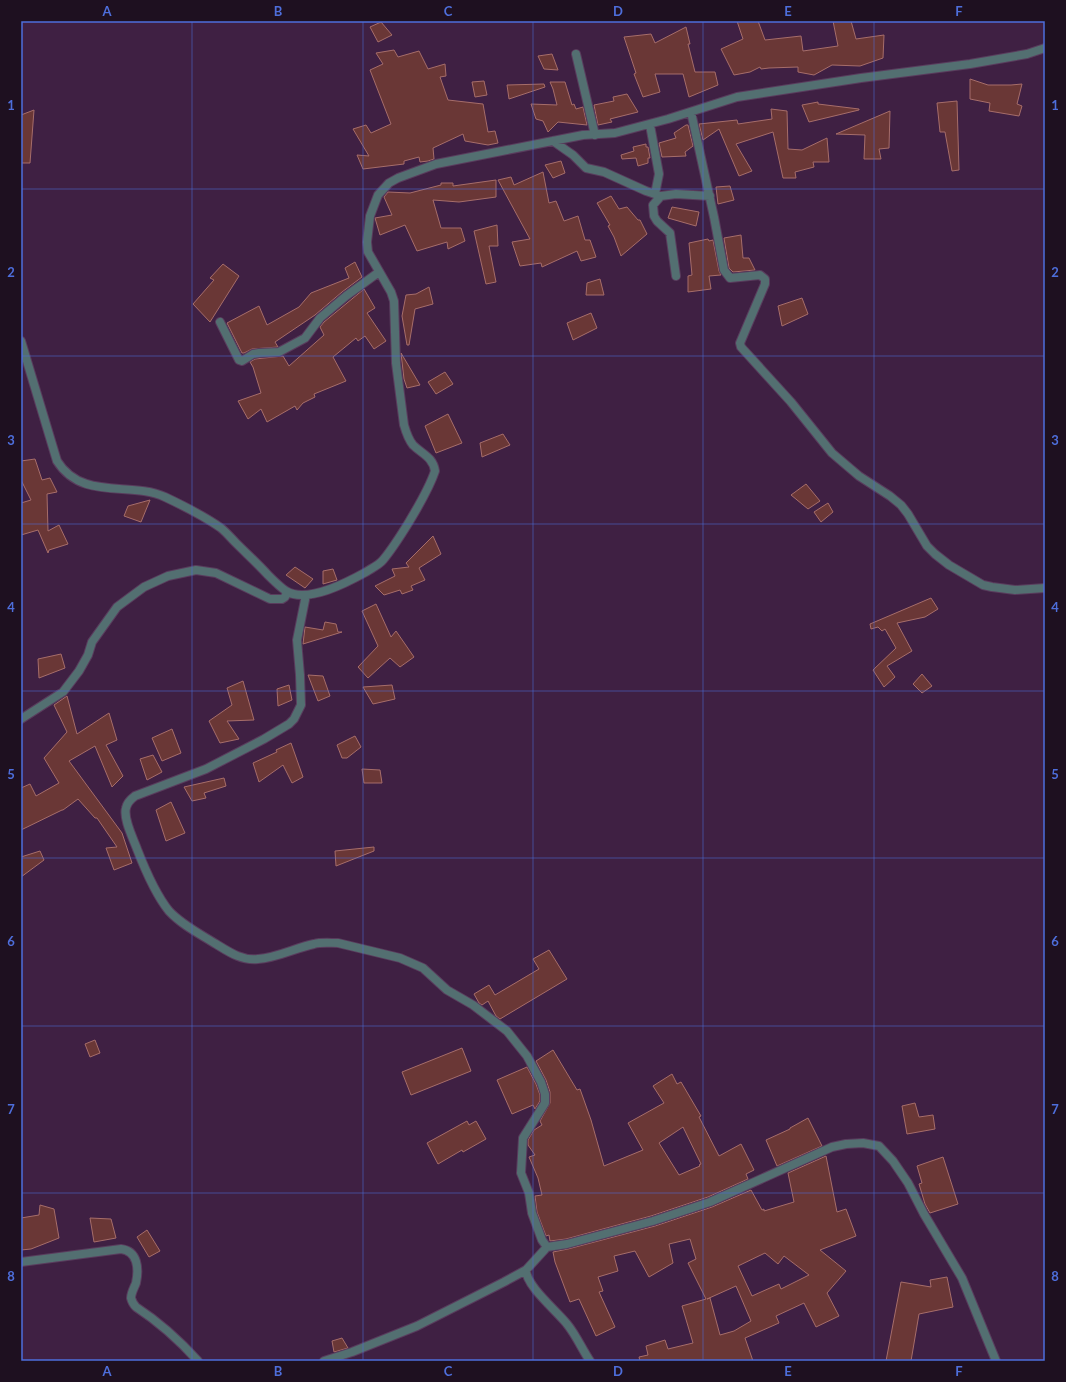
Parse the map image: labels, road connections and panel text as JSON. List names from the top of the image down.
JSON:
{
  "grid": {
    "columns": [
      "A",
      "B",
      "C",
      "D",
      "E",
      "F"
    ],
    "rows": [
      "1",
      "2",
      "3",
      "4",
      "5",
      "6",
      "7",
      "8"
    ]
  }
}
